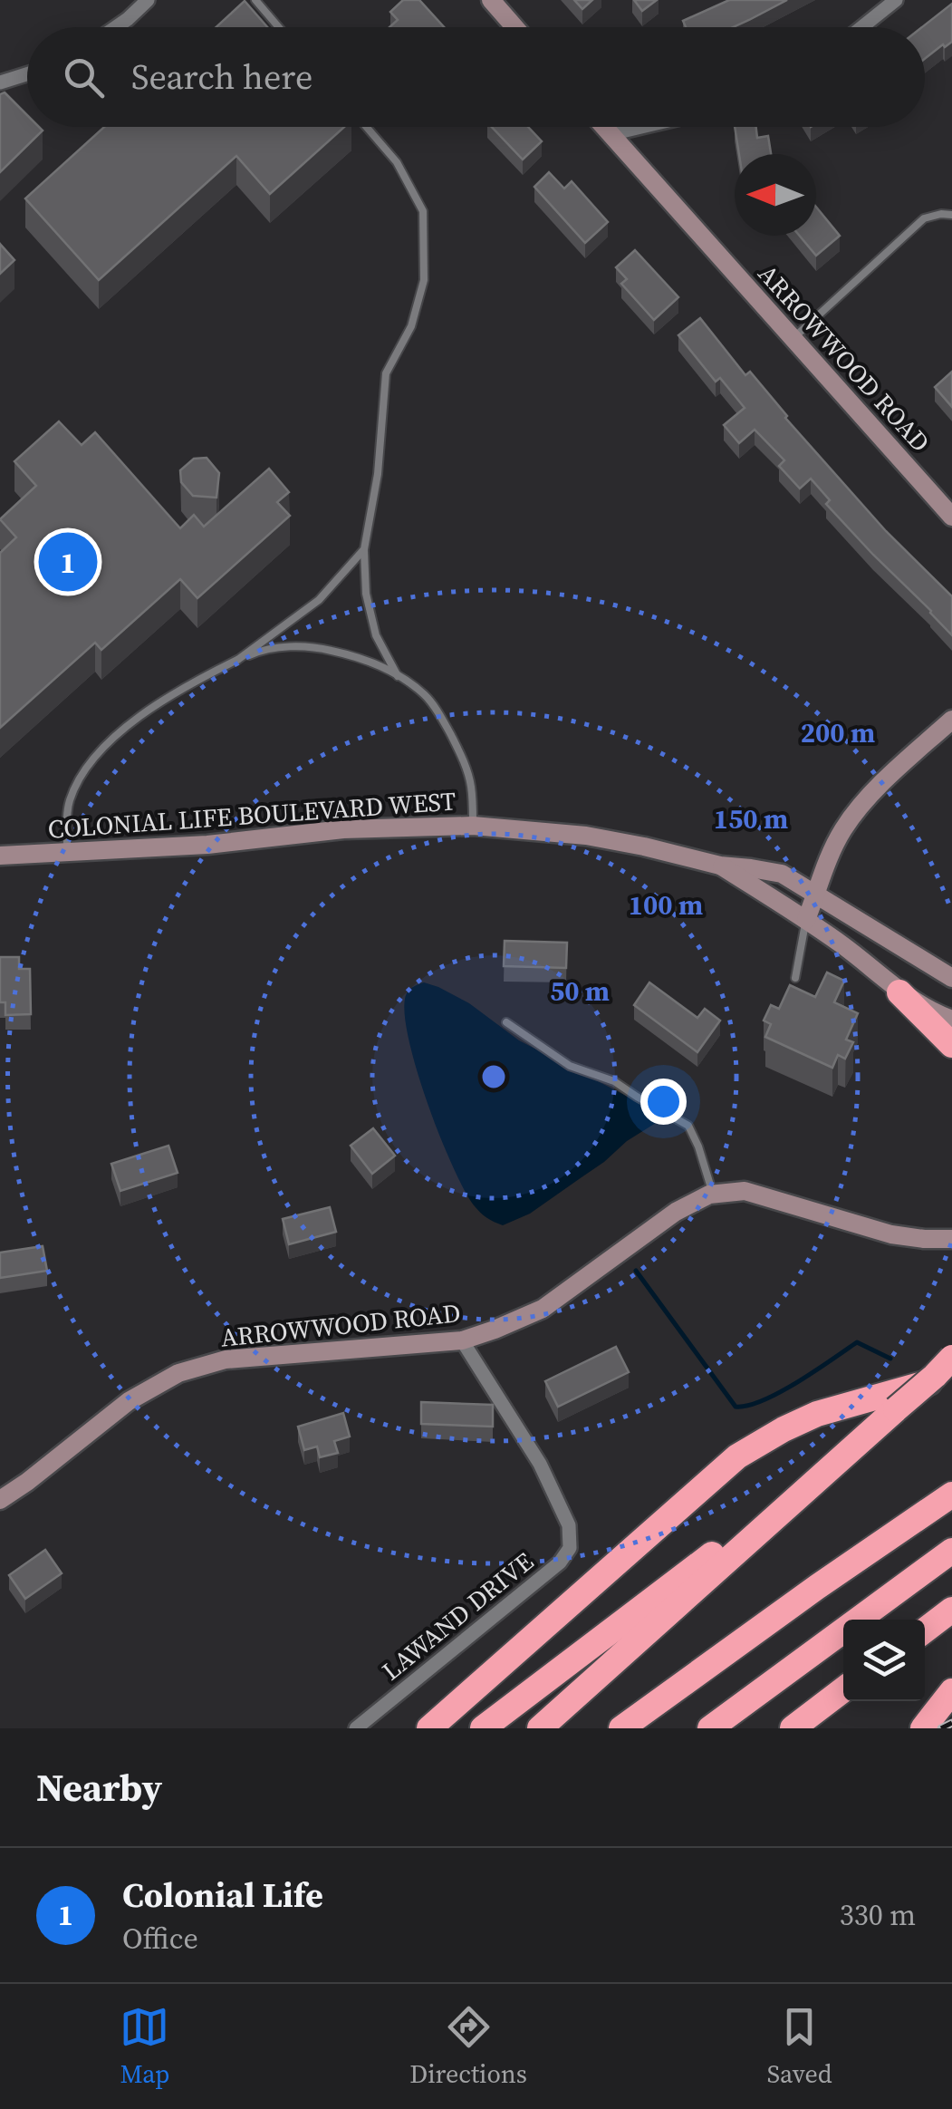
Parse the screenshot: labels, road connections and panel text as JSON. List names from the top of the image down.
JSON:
{
  "streets": {
    "street": ["ARROWWOOD ROAD", "COLONIAL LIFE BOULEVARD WEST", "LAWAND DRIVE"]
  },
  "crossings": [
    ["ARROWWOOD ROAD", "LAWAND DRIVE"]
  ],
  "north": "left",
  "page": {
    "search": "Search here",
    "pins": "1",
    "heading": "Nearby",
    "list": [
      {
        "mark": "1",
        "name": "Colonial Life",
        "note": "Office",
        "value": "330 m"
      }
    ],
    "nav": ["Map", "Directions", "Saved"]
  },
  "rings": [
    "200 m",
    "150 m",
    "100 m",
    "50 m"
  ]
}
